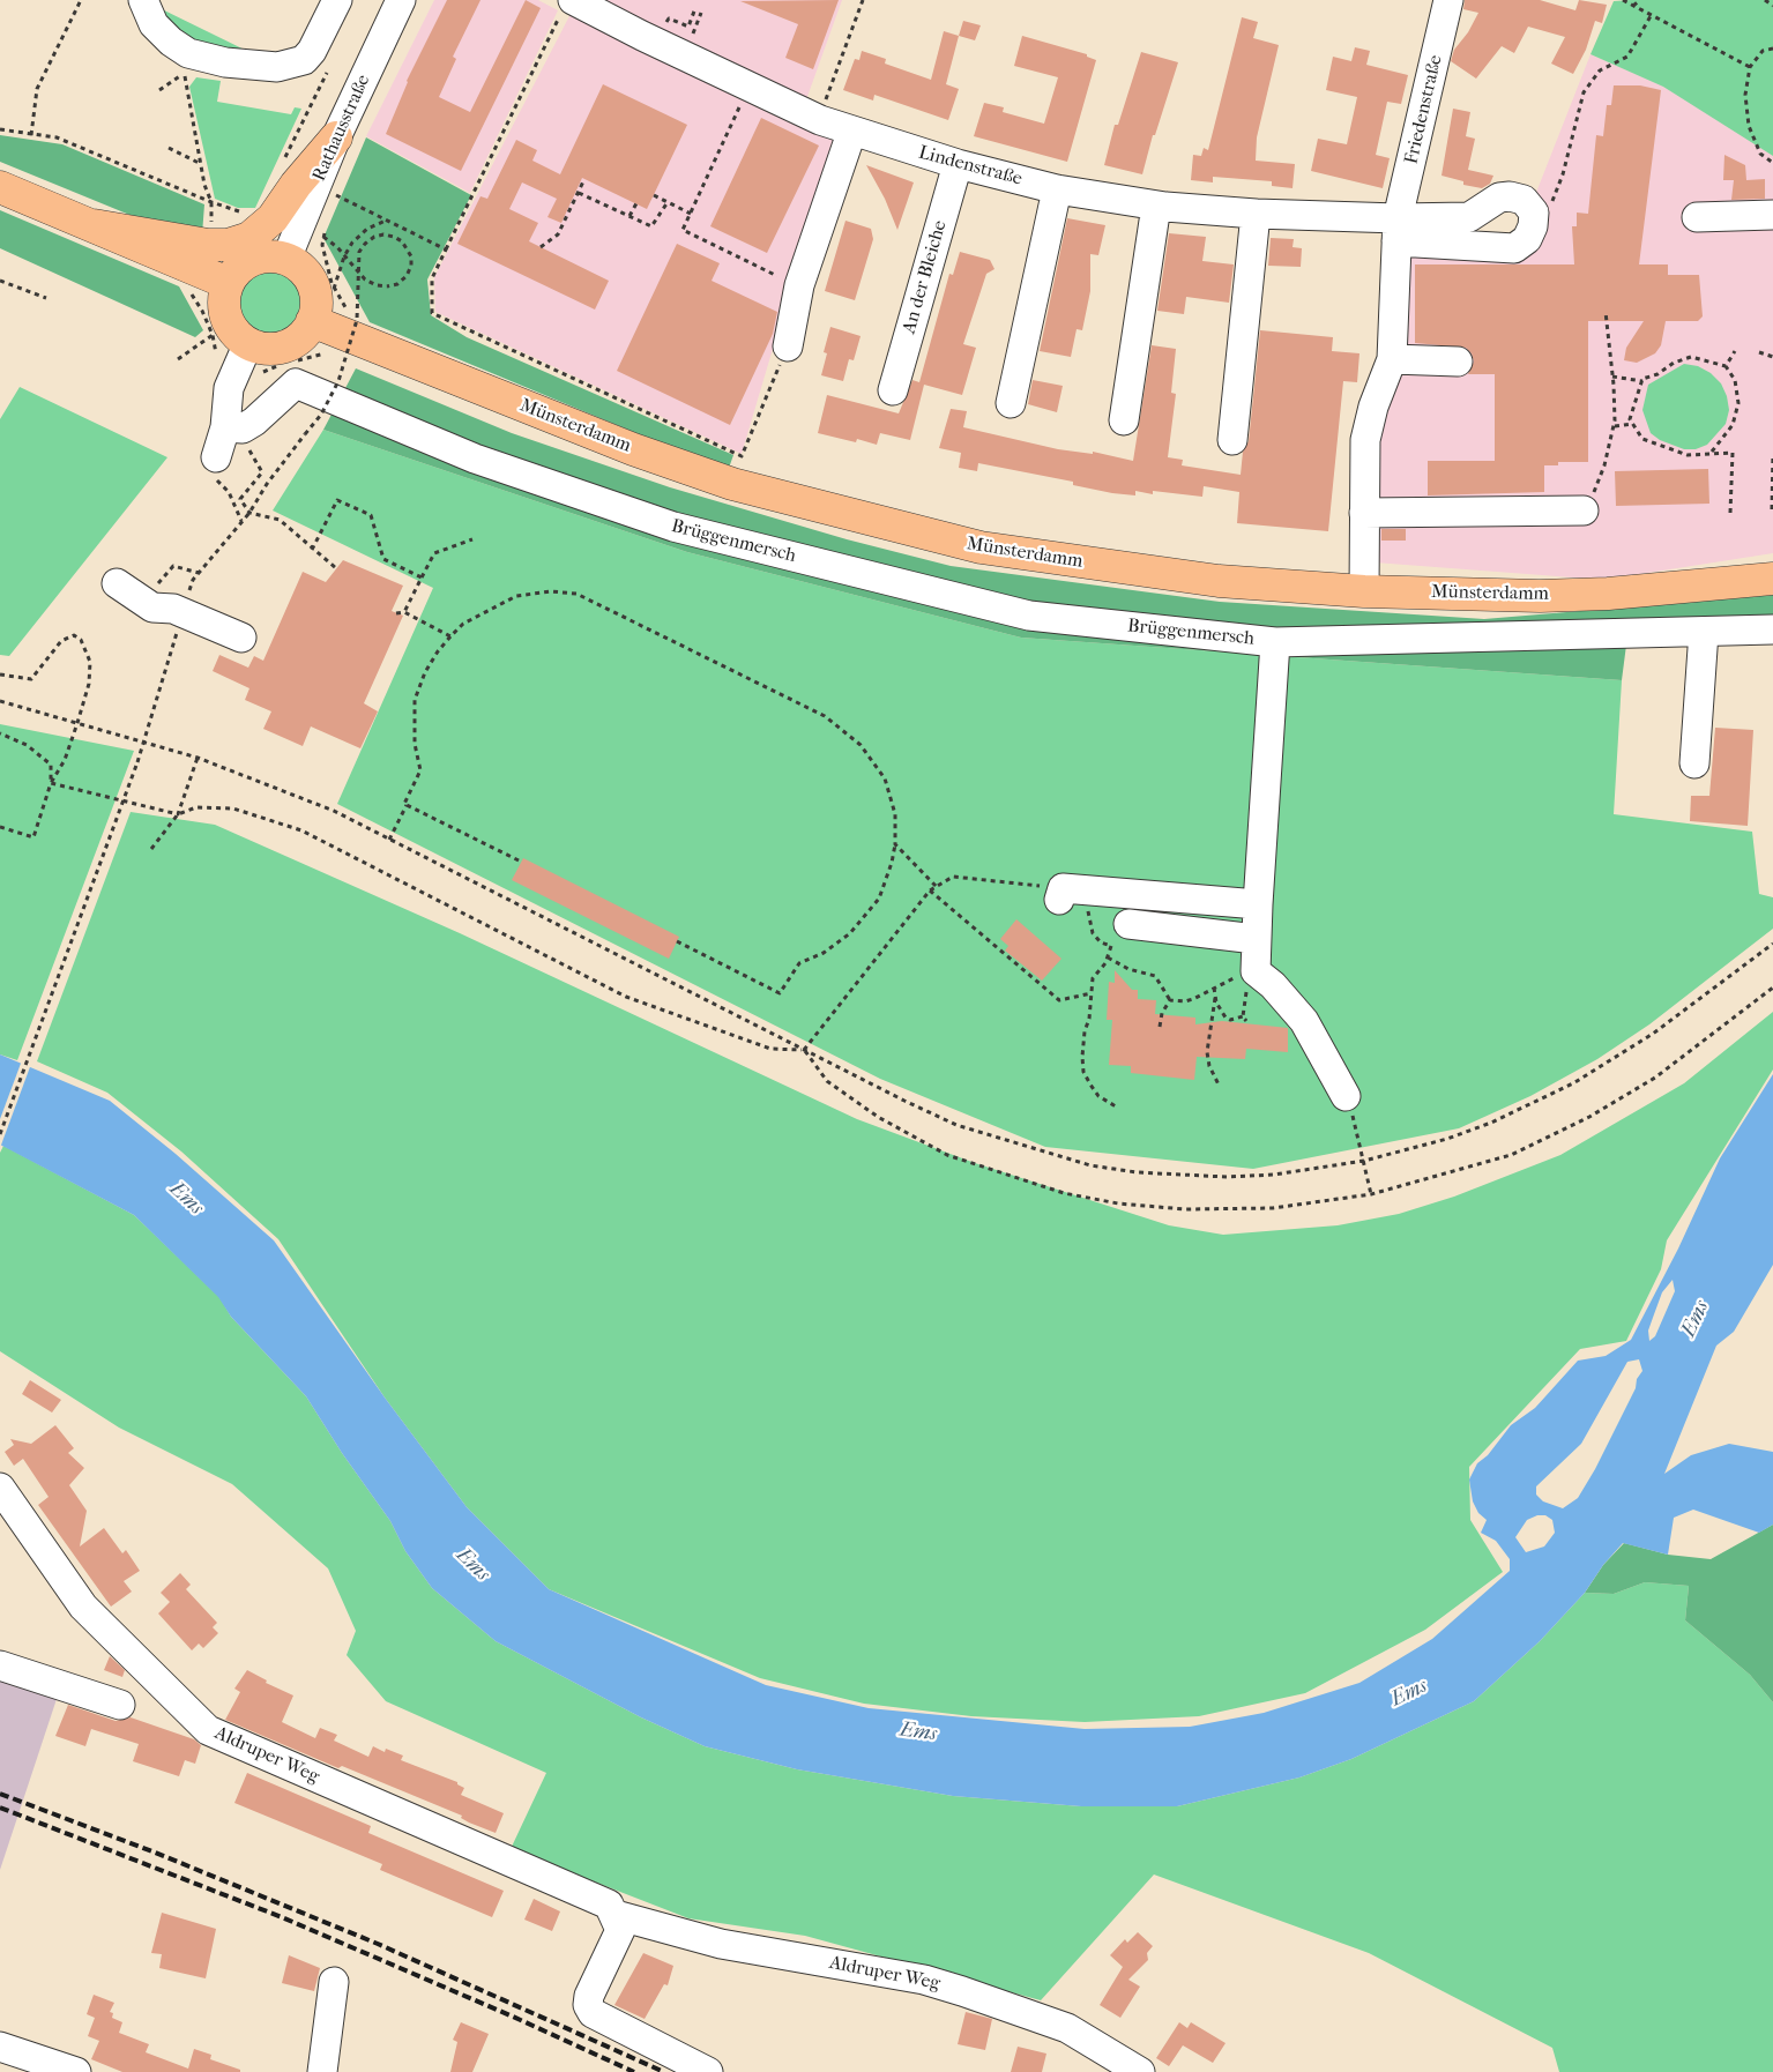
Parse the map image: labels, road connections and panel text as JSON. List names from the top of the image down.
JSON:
{
  "streets": {
    "main road": ["Münsterdamm"],
    "street": [
      "Friedenstraße",
      "Rathausstraße",
      "Lindenstraße",
      "An der Bleiche",
      "Brüggenmersch",
      "Aldruper Weg"
    ]
  },
  "crossings": [
    ["Friedenstraße", "Lindenstraße"],
    ["Friedenstraße", "Münsterdamm"],
    ["Rathausstraße", "Münsterdamm"],
    ["Lindenstraße", "An der Bleiche"]
  ],
  "water": ["Ems"]
}
